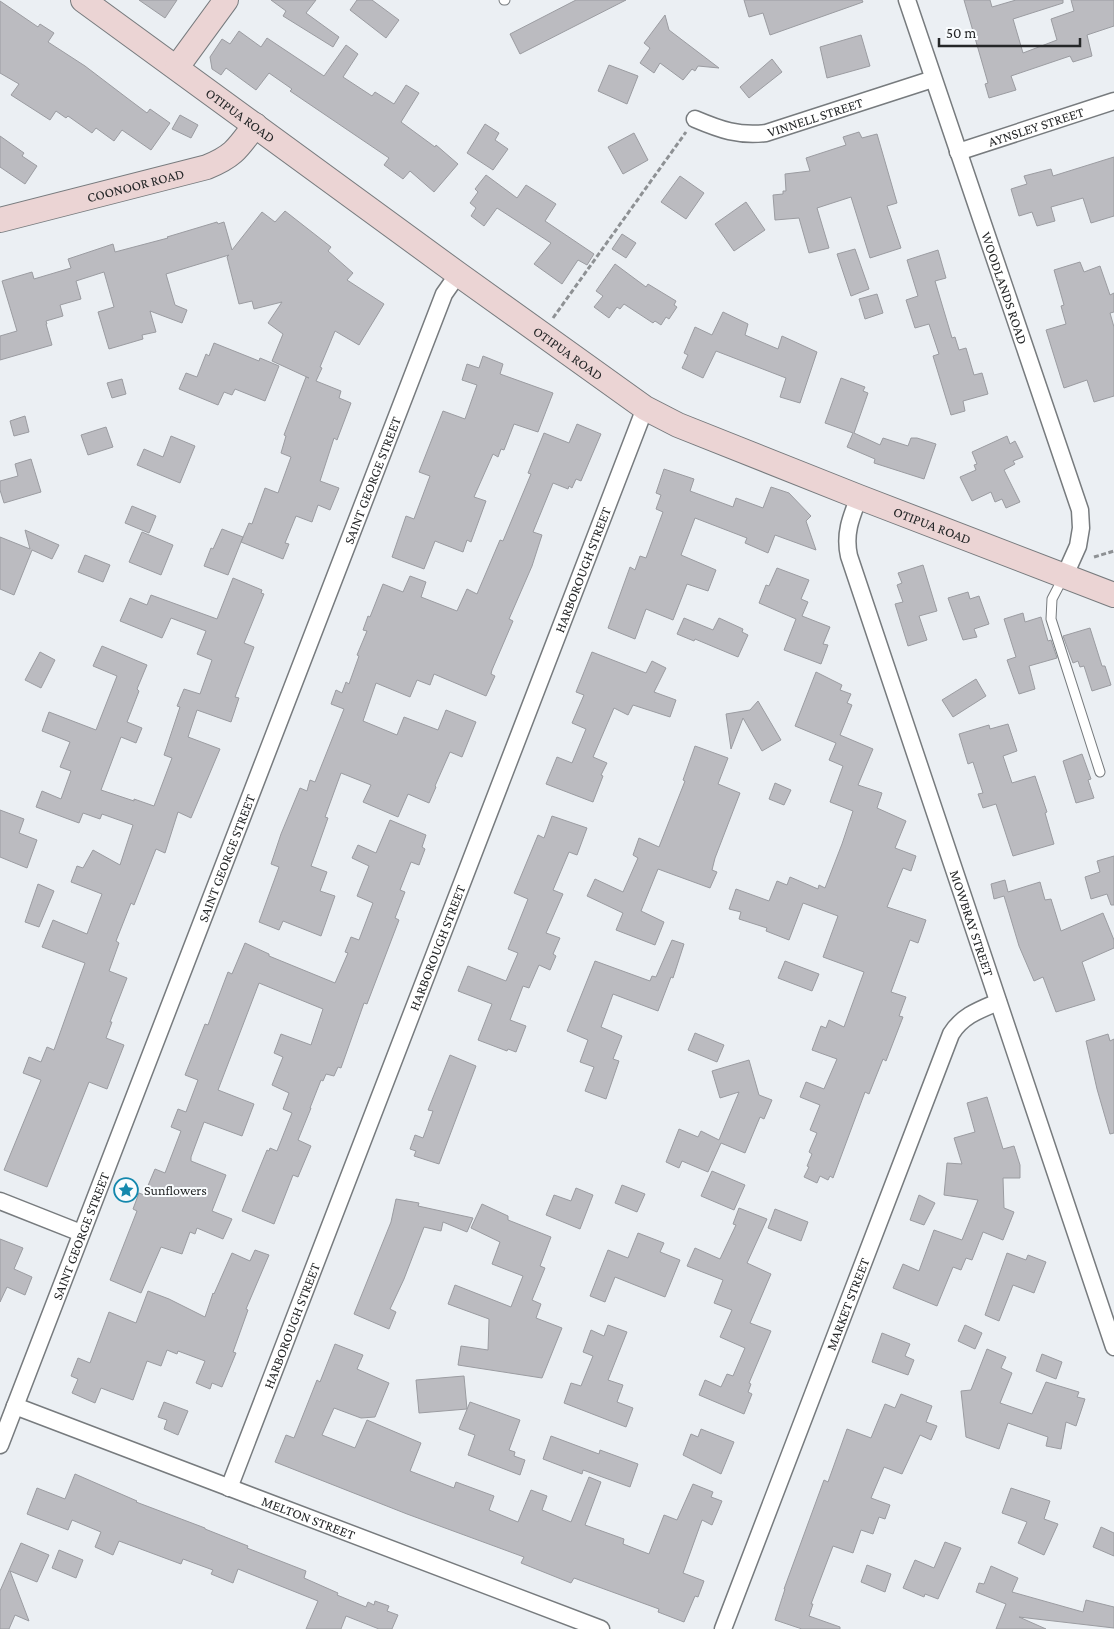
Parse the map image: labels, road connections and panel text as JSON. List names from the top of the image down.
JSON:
{
  "streets": {
    "street": [
      "OTIPUA ROAD",
      "VINNELL STREET",
      "AYNSLEY STREET",
      "COONOOR ROAD",
      "WOODLANDS ROAD",
      "SAINT GEORGE STREET",
      "HARBOROUGH STREET",
      "MOWBRAY STREET",
      "MARKET STREET",
      "MELTON STREET"
    ]
  },
  "crossings": [
    ["OTIPUA ROAD", "COONOOR ROAD"],
    ["OTIPUA ROAD", "WOODLANDS ROAD"],
    ["OTIPUA ROAD", "SAINT GEORGE STREET"],
    ["OTIPUA ROAD", "HARBOROUGH STREET"],
    ["OTIPUA ROAD", "MOWBRAY STREET"],
    ["VINNELL STREET", "WOODLANDS ROAD"],
    ["AYNSLEY STREET", "WOODLANDS ROAD"],
    ["SAINT GEORGE STREET", "MELTON STREET"],
    ["HARBOROUGH STREET", "MELTON STREET"],
    ["MOWBRAY STREET", "MARKET STREET"]
  ],
  "places": {
    "place": ["Sunflowers"]
  },
  "scale_bar": "50 m"
}
